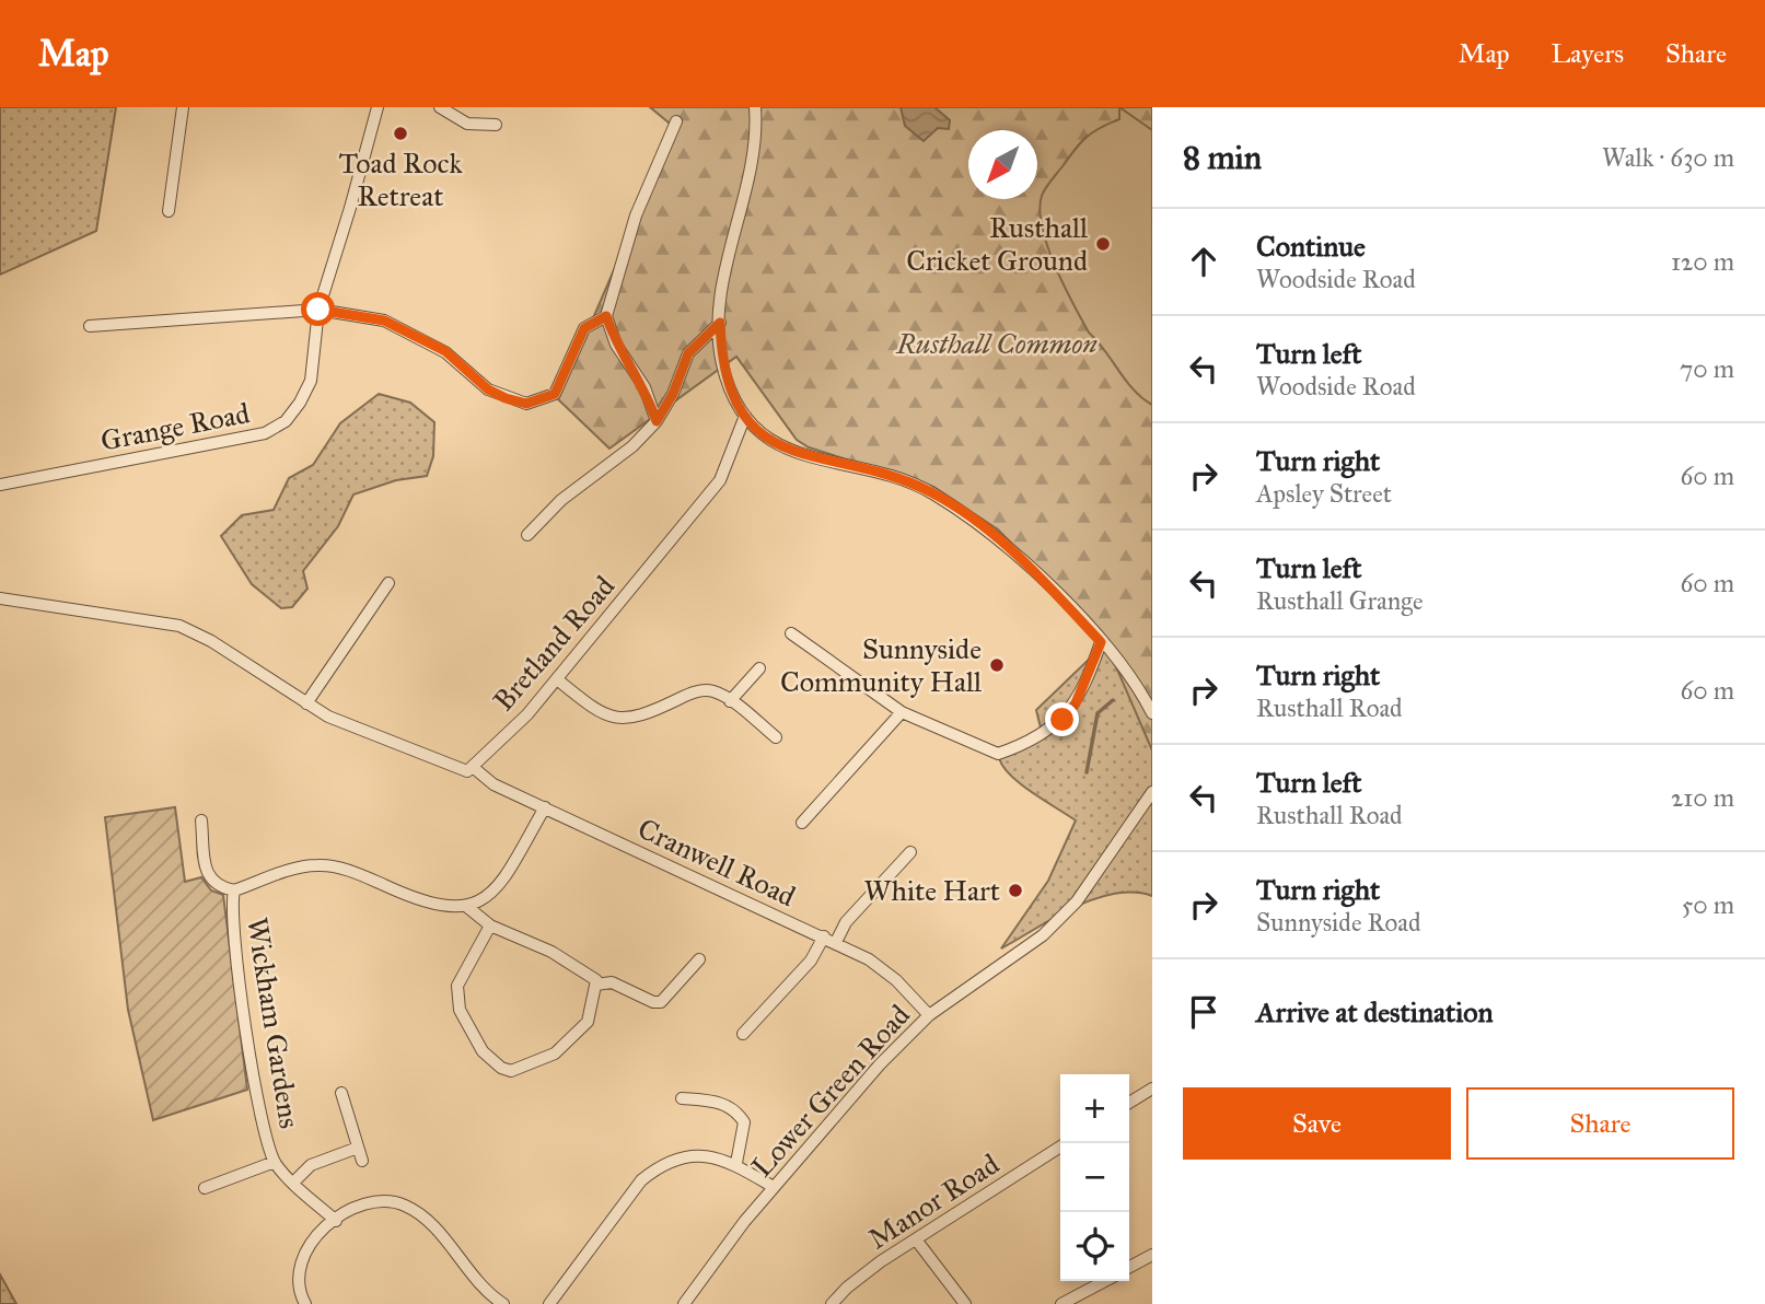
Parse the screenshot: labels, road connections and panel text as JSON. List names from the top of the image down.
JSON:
{
  "streets": {
    "street": [
      "Grange Road",
      "Bretland Road",
      "Cranwell Road",
      "Wickham Gardens",
      "Lower Green Road",
      "Manor Road"
    ]
  },
  "crossings": [
    ["Bretland Road", "Cranwell Road"],
    ["Cranwell Road", "Lower Green Road"]
  ],
  "parks": ["Rusthall Common"],
  "places": [
    "Toad Rock Retreat",
    "Rusthall Cricket Ground",
    "Sunnyside Community Hall",
    "White Hart"
  ],
  "north": "bottom left",
  "page": {
    "header": "Map",
    "nav": ["Map", "Layers", "Share"],
    "heading": ["8 min", "Walk · 630 m"],
    "list": [
      ["Continue", "Woodside Road", "120 m"],
      ["Turn left", "Woodside Road", "70 m"],
      ["Turn right", "Apsley Street", "60 m"],
      ["Turn left", "Rusthall Grange", "60 m"],
      ["Turn right", "Rusthall Road", "60 m"],
      ["Turn left", "Rusthall Road", "210 m"],
      ["Turn right", "Sunnyside Road", "50 m"],
      "Arrive at destination"
    ],
    "buttons": ["Save", "Share"],
    "map_buttons": ["+", "−"]
  }
}
